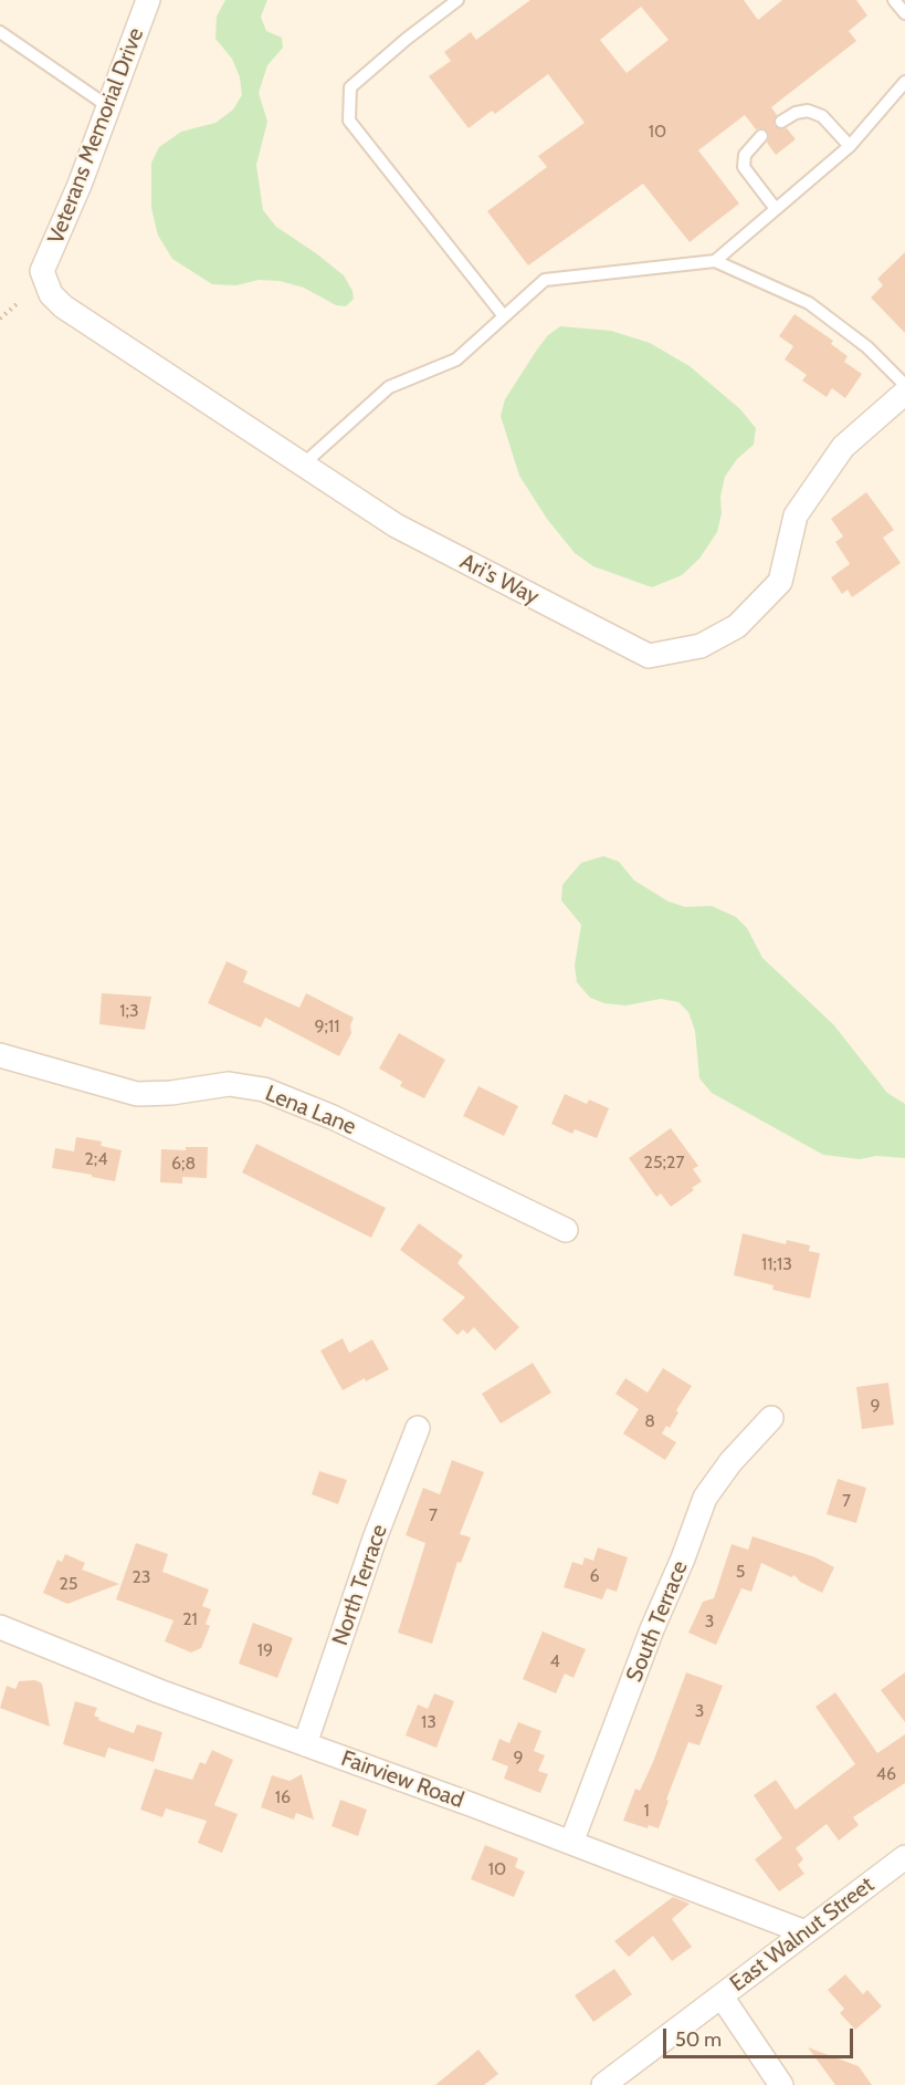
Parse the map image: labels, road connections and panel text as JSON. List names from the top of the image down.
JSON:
{
  "streets": {
    "street": [
      "Veterans Memorial Drive",
      "Ari's Way",
      "Lena Lane",
      "North Terrace",
      "South Terrace",
      "Fairview Road",
      "East Walnut Street"
    ]
  },
  "crossings": [
    ["Veterans Memorial Drive", "Ari's Way"],
    ["North Terrace", "Fairview Road"],
    ["South Terrace", "Fairview Road"],
    ["Fairview Road", "East Walnut Street"]
  ],
  "house_numbers": [
    "10",
    "1;3",
    "9;11",
    "2;4",
    "25;27",
    "6;8",
    "11;13",
    "9",
    "8",
    "7",
    "7",
    "5",
    "6",
    "23",
    "25",
    "21",
    "3",
    "19",
    "4",
    "3",
    "13",
    "9",
    "46",
    "16",
    "1",
    "10"
  ],
  "scale_bar": "50 m"
}
